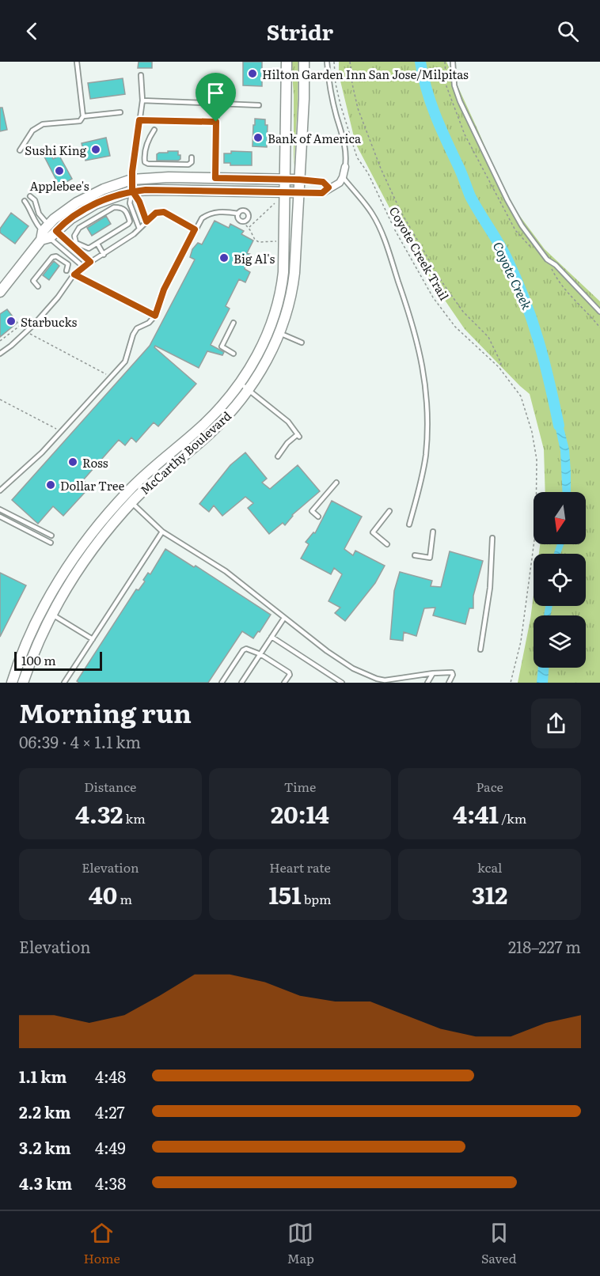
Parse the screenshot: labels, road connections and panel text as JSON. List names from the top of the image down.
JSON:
{
  "streets": {
    "main road": ["McCarthy Boulevard"],
    "path": ["Coyote Creek Trail"]
  },
  "water": ["Coyote Creek"],
  "places": [
    "Hilton Garden Inn San Jose/Milpitas",
    "Bank of America",
    "Sushi King",
    "Applebee's",
    "Big Al's",
    "Starbucks",
    "Ross",
    "Dollar Tree"
  ],
  "scale_bar": "100 m",
  "north": "bottom",
  "page": {
    "header": "Stridr",
    "scale": "100 m",
    "heading": ["Morning run", "06:39 · 4 × 1.1 km"],
    "stats": [
      ["Distance", "4.32 km"],
      ["Time", "20:14"],
      ["Pace", "4:41 /km"],
      ["Elevation", "40 m"],
      ["Heart rate", "151 bpm"],
      ["kcal", "312"]
    ],
    "chart": ["Elevation", "218–227 m"],
    "list": [
      {
        "name": "1.1 km",
        "note": "4:48"
      },
      {
        "name": "2.2 km",
        "note": "4:27"
      },
      {
        "name": "3.2 km",
        "note": "4:49"
      },
      {
        "name": "4.3 km",
        "note": "4:38"
      }
    ],
    "tabs": ["Home", "Map", "Saved"]
  }
}
